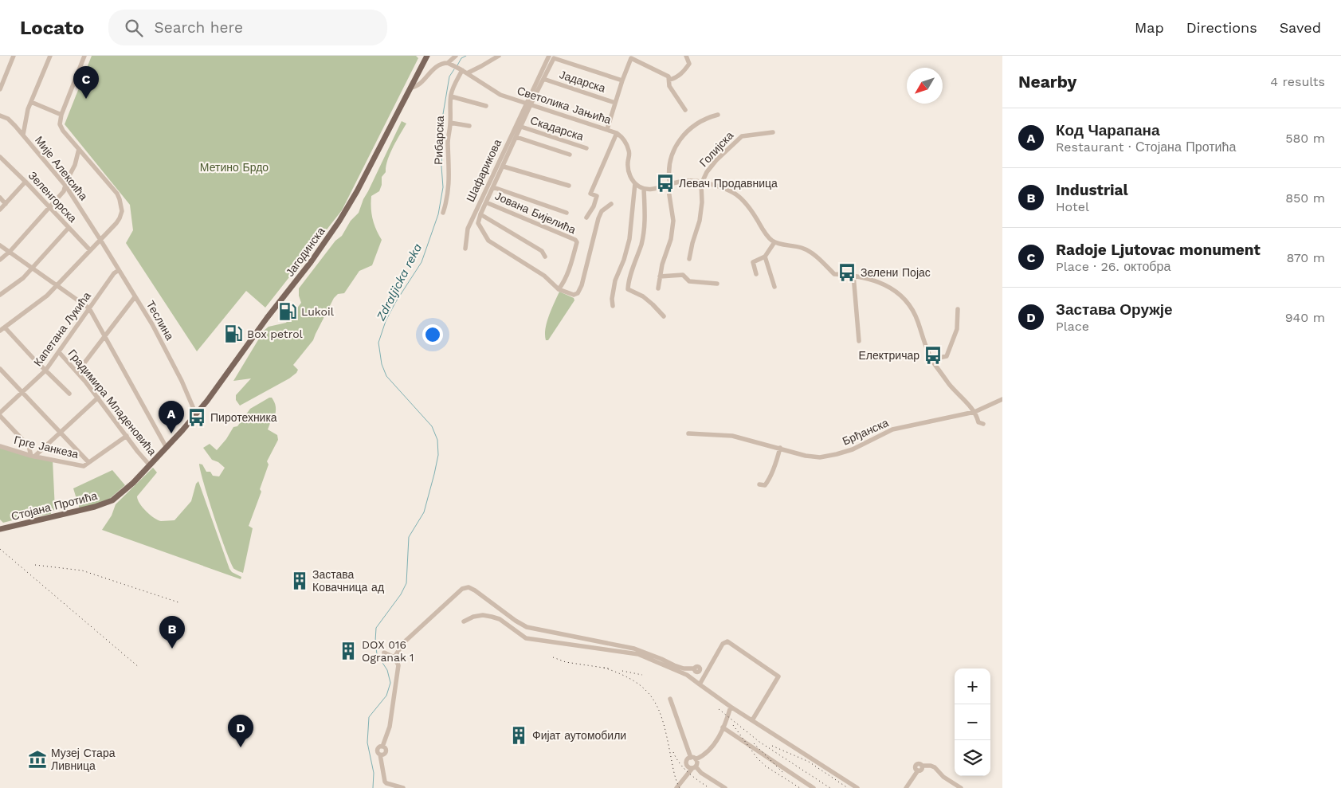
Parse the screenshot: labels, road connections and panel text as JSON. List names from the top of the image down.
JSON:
{
  "streets": {
    "main road": ["Јагодинска", "Стојана Протића"],
    "street": [
      "Јадарска",
      "Светолика Јањића",
      "Скадарска",
      "Рибарска",
      "Голијска",
      "Мије Алексића",
      "Шафарикова",
      "Зеленгорска",
      "Јована Бијелића",
      "Теслина",
      "Капетана Лукића",
      "Градимира Младеновића",
      "Брђанска",
      "Грге Јанкеза"
    ]
  },
  "crossings": [
    ["Светолика Јањића", "Рибарска"],
    ["Светолика Јањића", "Шафарикова"],
    ["Мије Алексића", "Теслина"],
    ["Јагодинска", "Теслина"],
    ["Јагодинска", "Стојана Протића"],
    ["Теслина", "Капетана Лукића"],
    ["Теслина", "Стојана Протића"],
    ["Капетана Лукића", "Градимира Младеновића"],
    ["Градимира Младеновића", "Грге Јанкеза"],
    ["Градимира Младеновића", "Стојана Протића"]
  ],
  "water": ["Zdraljicka reka"],
  "parks": ["Метино Брдо"],
  "places": {
    "bus stop": [
      "Левач Продавница",
      "Зелени Појас",
      "Електричар",
      "Пиротехника"
    ],
    "fuel station": ["Lukoil", "Box petrol"],
    "building": ["Застава Ковачница ад", "DOX 016 Ogranak 1", "Фијат аутомобили"],
    "museum": ["Музеј Стара Ливница"]
  },
  "north": "bottom left",
  "page": {
    "header": "Locato",
    "search": "Search here",
    "nav": ["Map", "Directions", "Saved"],
    "heading": ["Nearby", "4 results"],
    "pins": [
      "C",
      "A",
      "B",
      "D"
    ],
    "list": [
      {
        "mark": "A",
        "name": "Код Чарапана",
        "note": "Restaurant · Стојана Протића",
        "value": "580 m"
      },
      {
        "mark": "B",
        "name": "Industrial",
        "note": "Hotel",
        "value": "850 m"
      },
      {
        "mark": "C",
        "name": "Radoje Ljutovac monument",
        "note": "Place · 26. октобра",
        "value": "870 m"
      },
      {
        "mark": "D",
        "name": "Застава Оружје",
        "note": "Place",
        "value": "940 m"
      }
    ],
    "map_buttons": ["+", "−"]
  }
}
